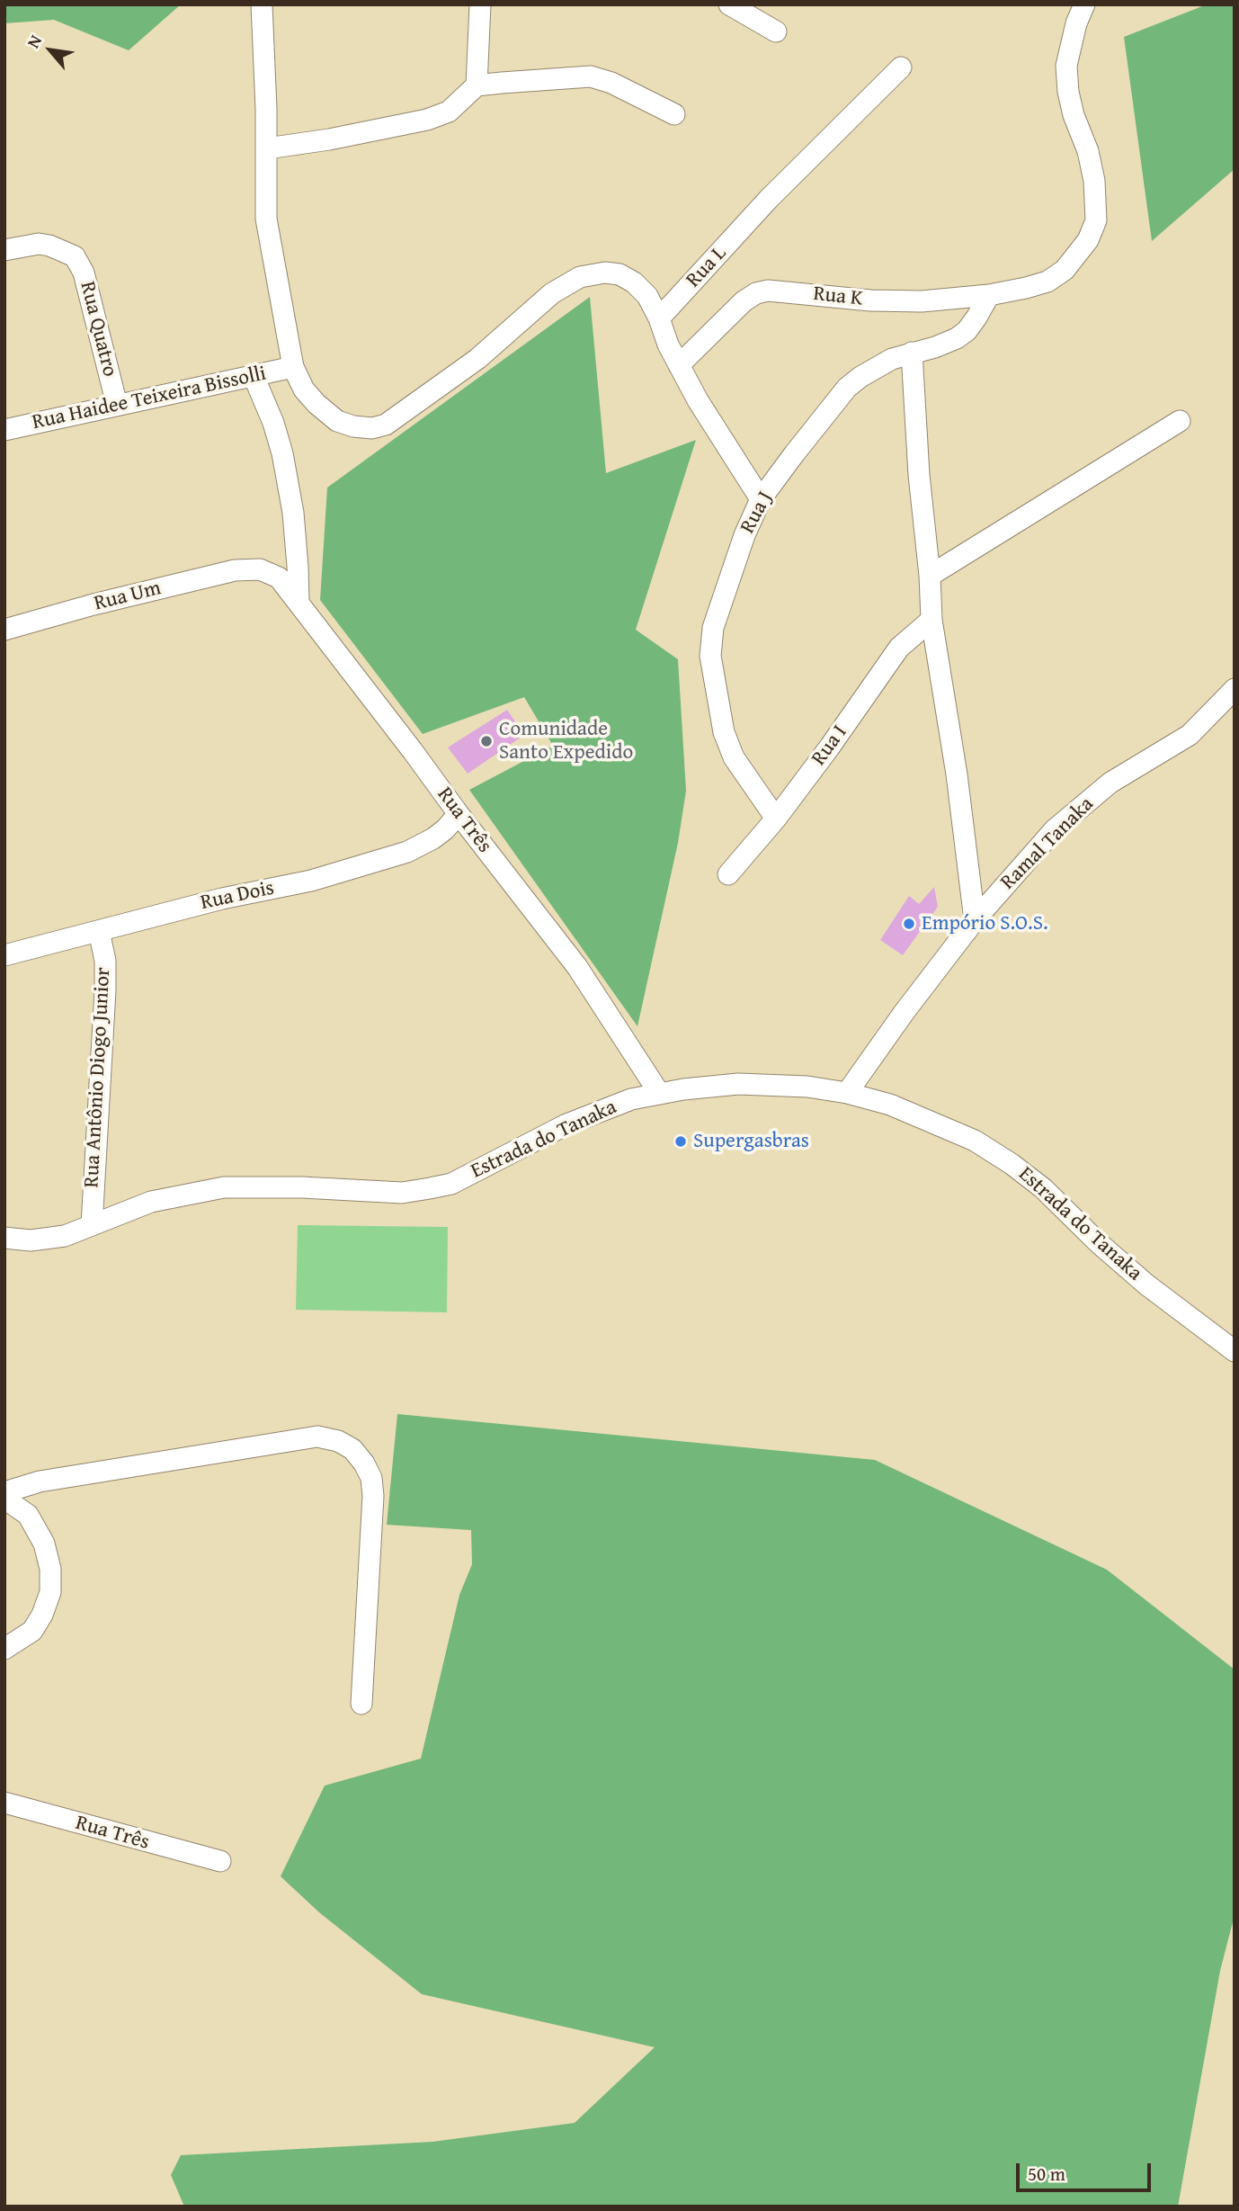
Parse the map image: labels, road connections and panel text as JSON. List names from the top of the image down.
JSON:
{
  "streets": {
    "street": [
      "Rua L",
      "Rua K",
      "Rua Quatro",
      "Rua Haidee Teixeira Bissolli",
      "Rua J",
      "Rua Um",
      "Rua I",
      "Rua Três",
      "Ramal Tanaka",
      "Rua Dois",
      "Rua Antônio Diogo Junior",
      "Estrada do Tanaka"
    ]
  },
  "crossings": [
    ["Rua K", "Rua J"],
    ["Rua Quatro", "Rua Haidee Teixeira Bissolli"],
    ["Rua J", "Rua I"],
    ["Rua Um", "Rua Três"],
    ["Rua Três", "Rua Dois"],
    ["Rua Três", "Estrada do Tanaka"],
    ["Ramal Tanaka", "Estrada do Tanaka"],
    ["Rua Dois", "Rua Antônio Diogo Junior"],
    ["Rua Antônio Diogo Junior", "Estrada do Tanaka"]
  ],
  "places": ["Comunidade Santo Expedido", "Empório S.O.S.", "Supergasbras"],
  "scale_bar": "50 m",
  "north": "top left"
}
